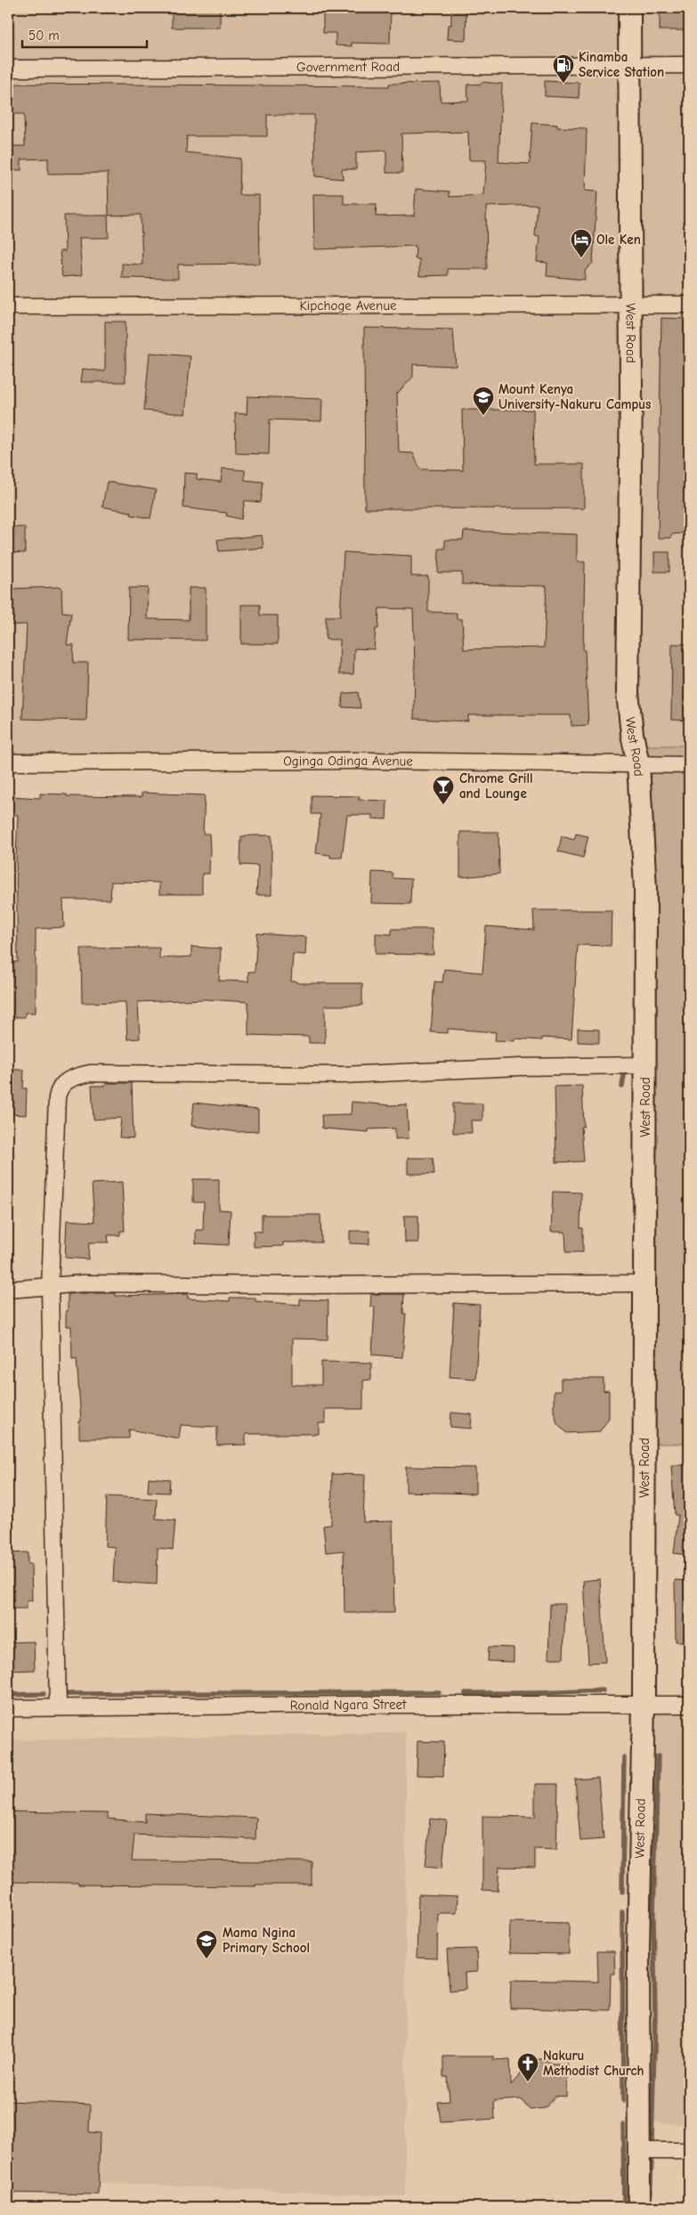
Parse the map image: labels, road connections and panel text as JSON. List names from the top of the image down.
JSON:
{
  "streets": {
    "street": [
      "Government Road",
      "Kipchoge Avenue",
      "West Road",
      "Oginga Odinga Avenue",
      "Ronald Ngara Street"
    ]
  },
  "crossings": [
    ["Government Road", "West Road"],
    ["Kipchoge Avenue", "West Road"],
    ["West Road", "Oginga Odinga Avenue"],
    ["West Road", "Ronald Ngara Street"]
  ],
  "places": {
    "fuel station": ["Kinamba Service Station"],
    "hotel": ["Ole Ken"],
    "school or university": ["Mount Kenya University-Nakuru Campus", "Mama Ngina Primary School"],
    "bar": ["Chrome Grill and Lounge"],
    "church": ["Nakuru Methodist Church"]
  },
  "scale_bar": "50 m"
}
